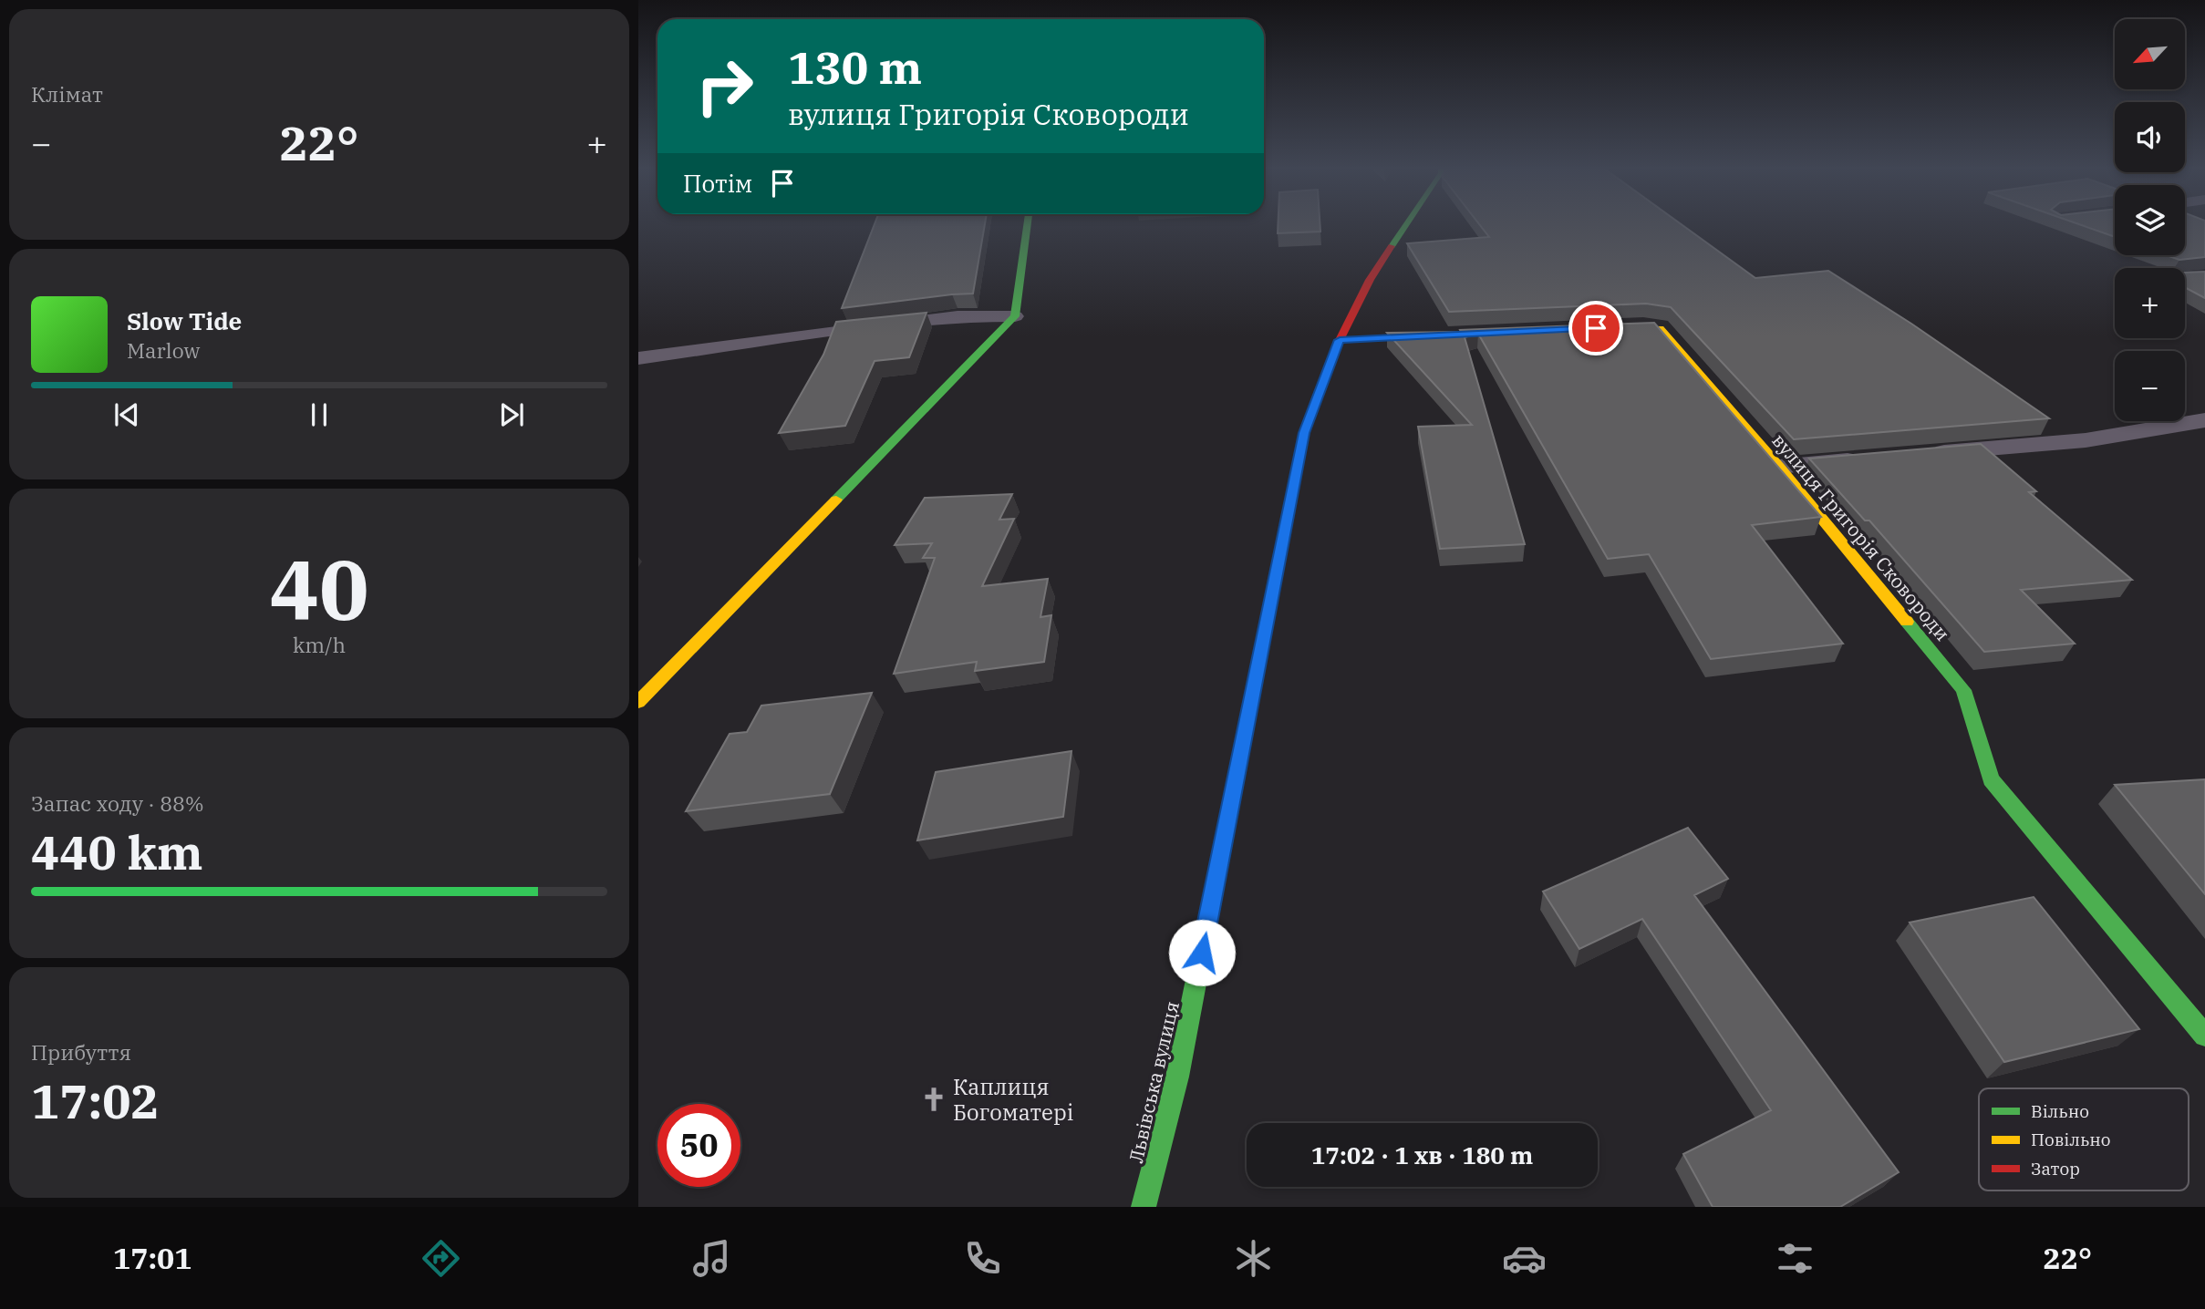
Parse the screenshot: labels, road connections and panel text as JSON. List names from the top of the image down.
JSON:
{
  "streets": {
    "street": ["вулиця Григорія Сковороди", "Львівська вулиця"]
  },
  "places": {
    "church": ["Каплиця Богоматері"]
  },
  "legend": ["Вільно", "Повільно", "Затор"],
  "north": "bottom left",
  "page": {
    "tile": [
      "Клімат",
      ["40", "km/h"],
      ["Запас ходу · 88%", "440 km"],
      ["Прибуття", "17:02"]
    ],
    "map_buttons": ["+", "−"],
    "turn": ["130 m", "вулиця Григорія Сковороди"],
    "heat": ["−", "22°", "+"],
    "then": "Потім",
    "song": ["Slow Tide", "Marlow"],
    "limit": "50",
    "trip": "17:02 · 1 хв · 180 m",
    "tabs": ["17:01", "22°"]
  }
}
